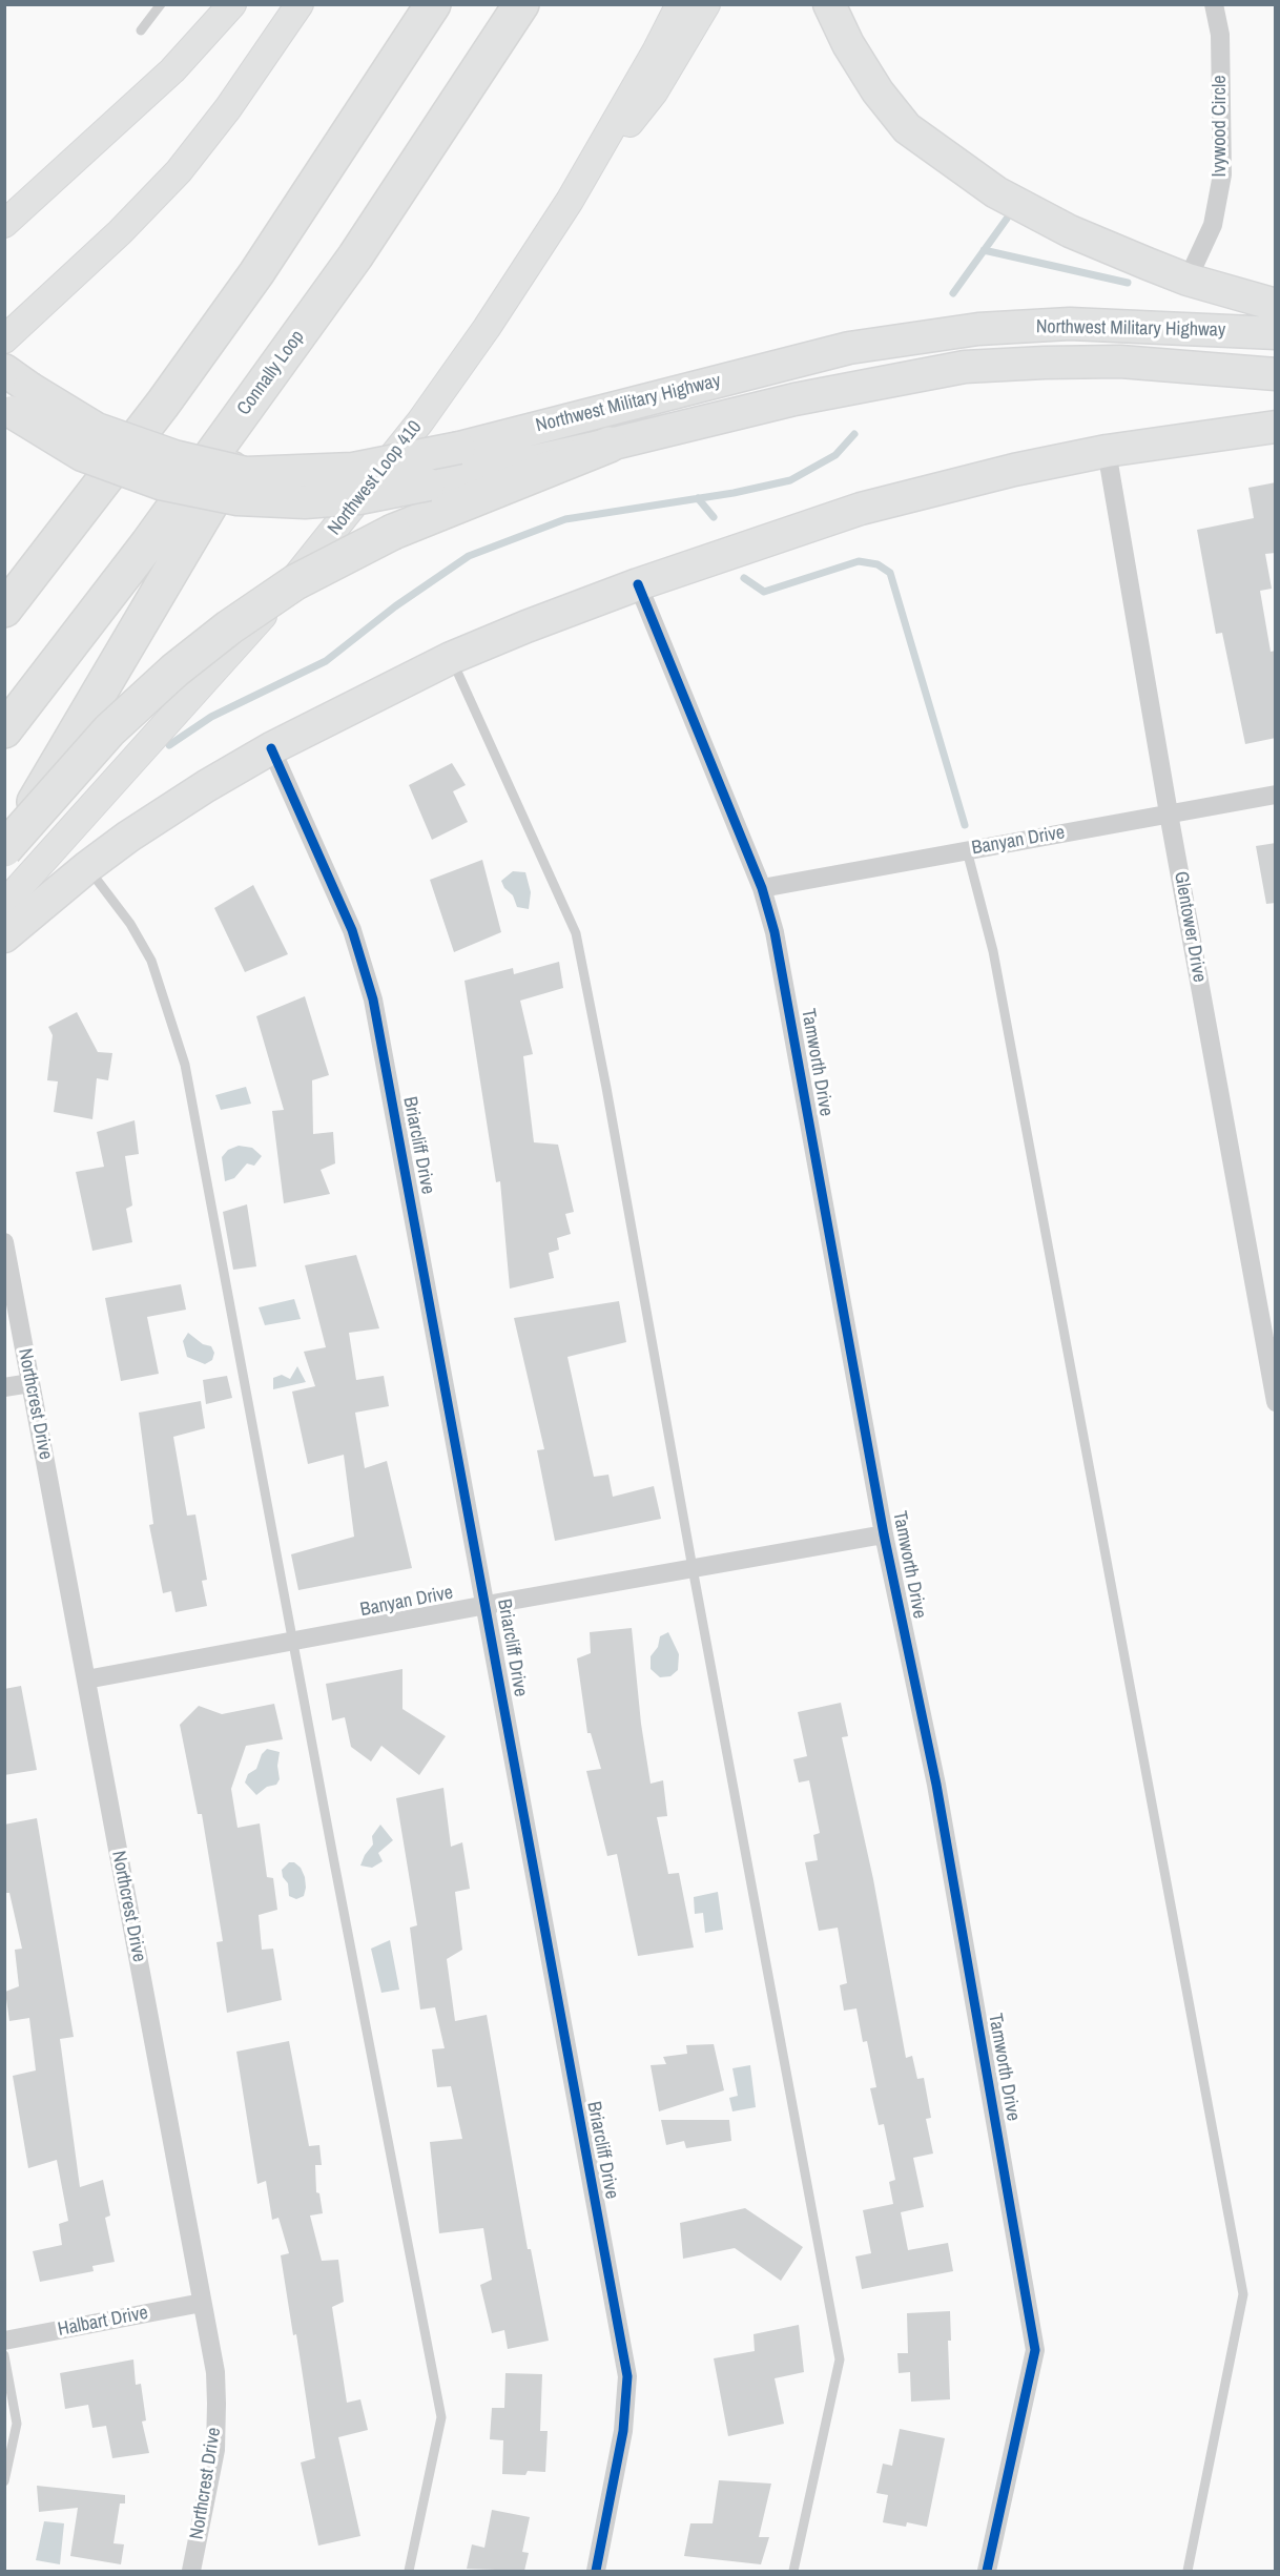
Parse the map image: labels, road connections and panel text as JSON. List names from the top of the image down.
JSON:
{
  "streets": {
    "highway": ["Connally Loop"],
    "main road": ["Northwest Military Highway", "Northwest Loop 410"],
    "street": [
      "Ivywood Circle",
      "Banyan Drive",
      "Glentower Drive",
      "Tamworth Drive",
      "Briarcliff Drive",
      "Northcrest Drive",
      "Halbart Drive"
    ]
  },
  "crossings": [
    ["Banyan Drive", "Glentower Drive"],
    ["Banyan Drive", "Tamworth Drive"],
    ["Banyan Drive", "Briarcliff Drive"],
    ["Banyan Drive", "Northcrest Drive"],
    ["Northcrest Drive", "Halbart Drive"]
  ]
}
